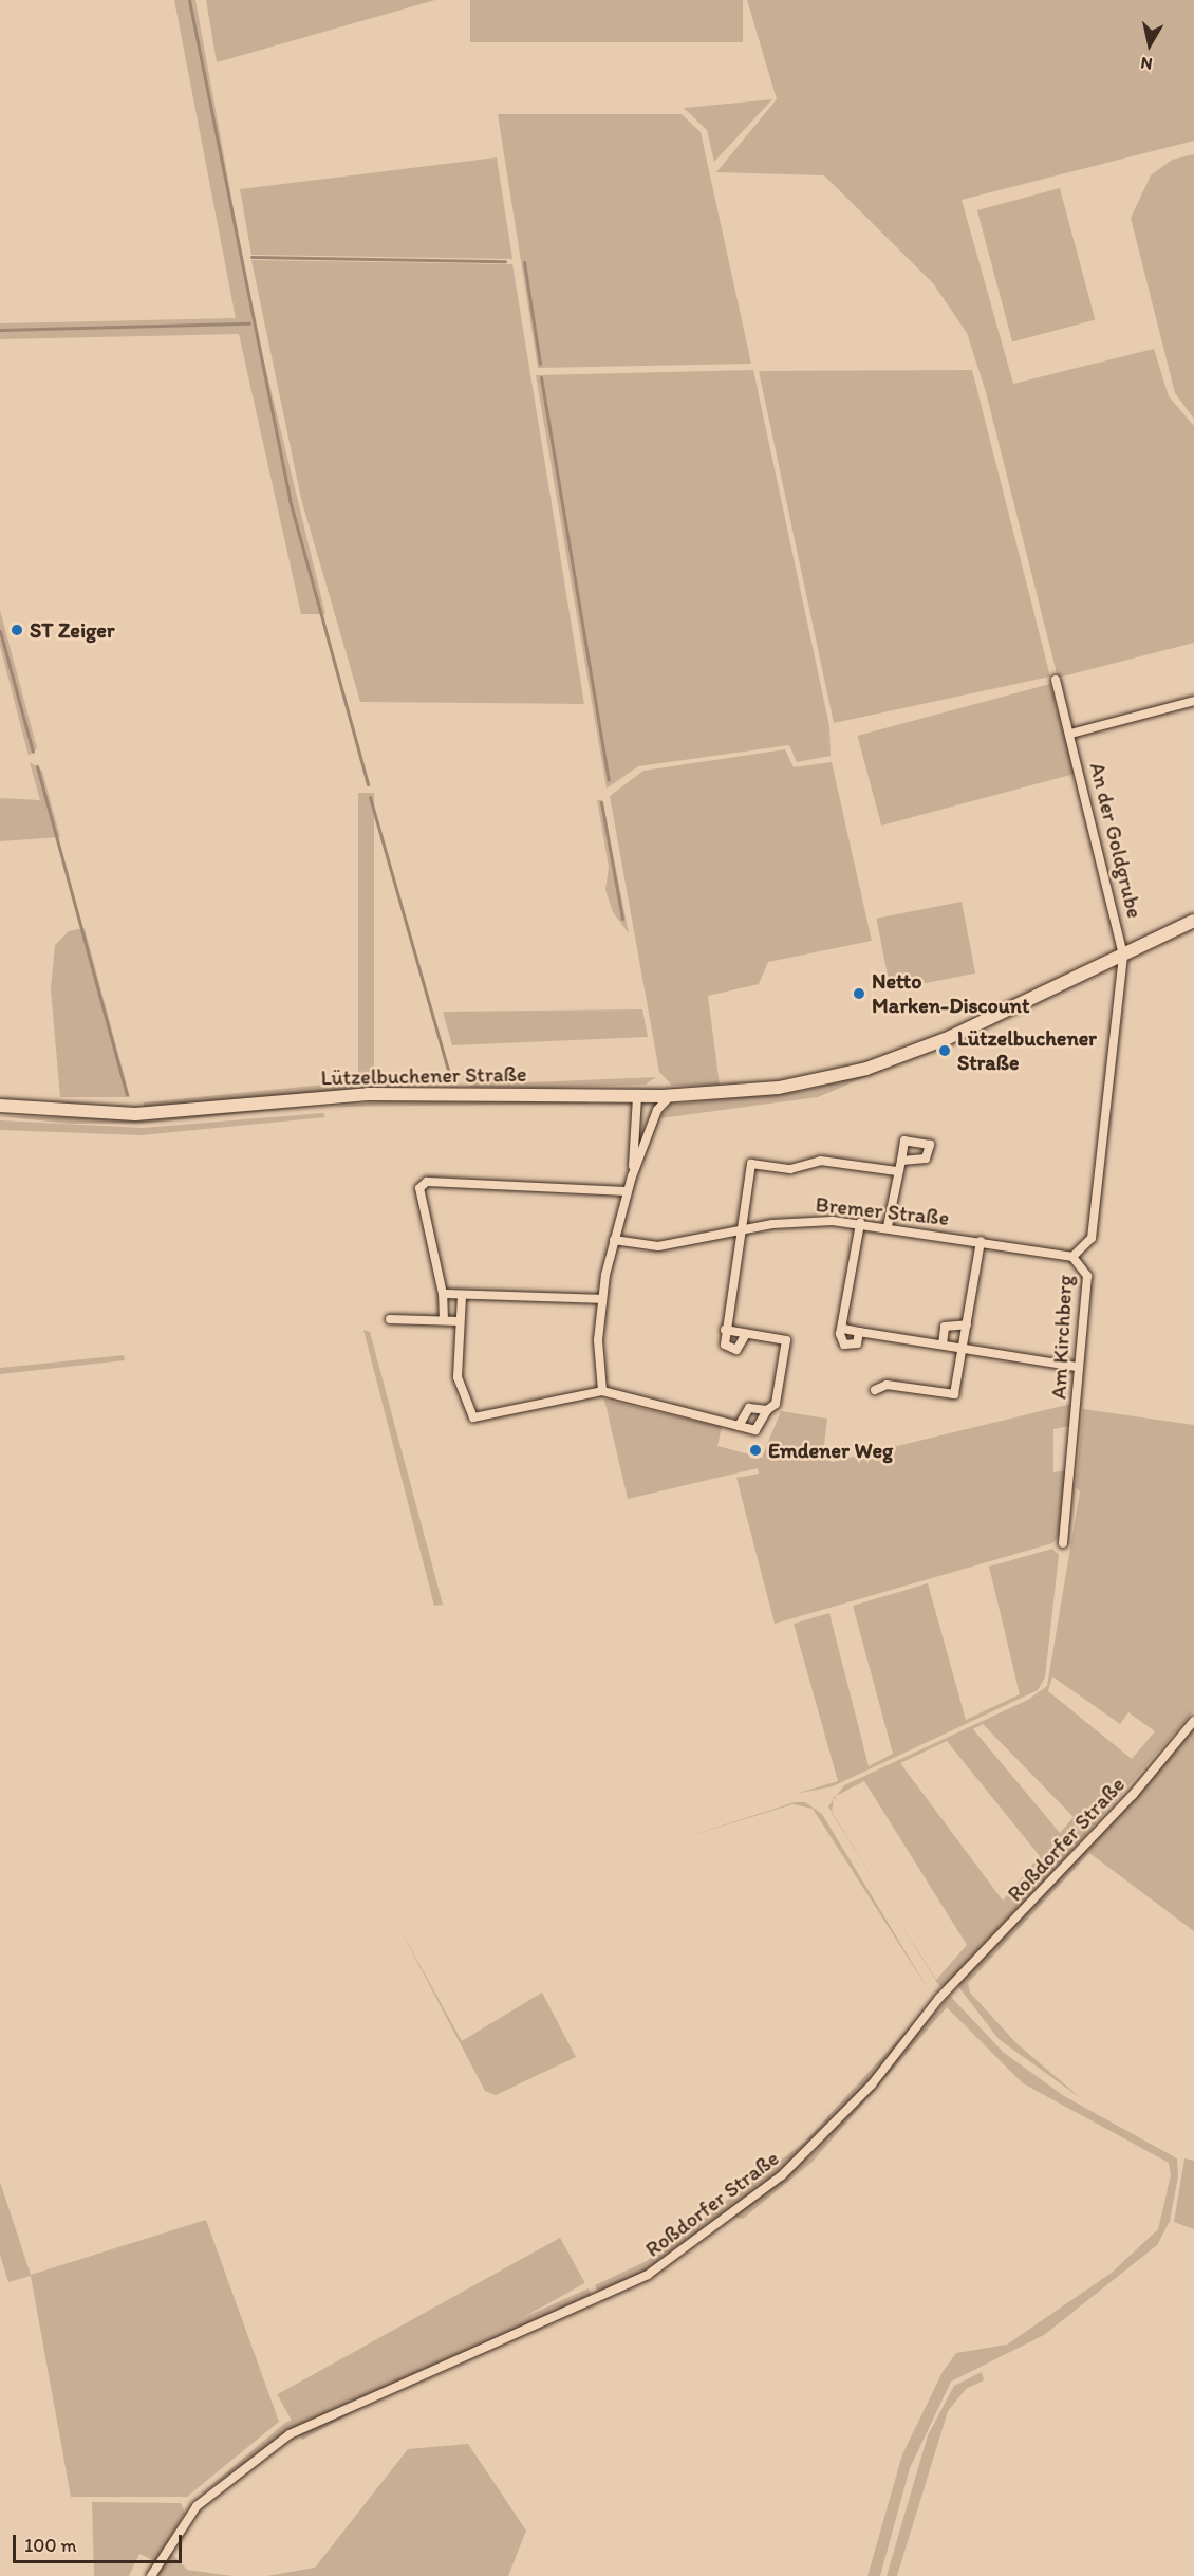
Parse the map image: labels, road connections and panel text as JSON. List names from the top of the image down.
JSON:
{
  "streets": {
    "main road": ["Lützelbuchener Straße"],
    "street": [
      "An der Goldgrube",
      "Bremer Straße",
      "Am Kirchberg",
      "Roßdorfer Straße"
    ]
  },
  "crossings": [
    ["An der Goldgrube", "Lützelbuchener Straße"],
    ["An der Goldgrube", "Am Kirchberg"],
    ["Lützelbuchener Straße", "Am Kirchberg"],
    ["Bremer Straße", "Am Kirchberg"]
  ],
  "places": [
    "ST Zeiger",
    "Netto Marken-Discount",
    "Lützelbuchener Straße",
    "Emdener Weg"
  ],
  "scale_bar": "100 m",
  "north": "bottom"
}
